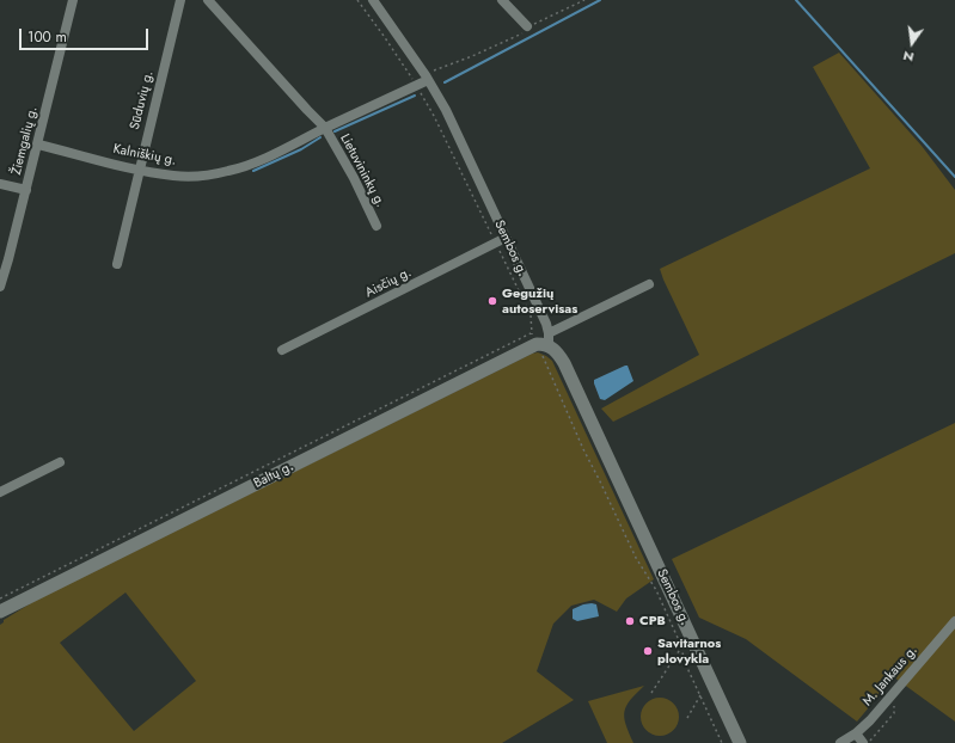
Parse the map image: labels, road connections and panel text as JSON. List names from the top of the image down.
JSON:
{
  "streets": {
    "main road": ["Sembos g.", "Baltų g."],
    "street": [
      "Sūduvių g.",
      "Žiemgalių g.",
      "Kalniškių g.",
      "Lietuvininkų g.",
      "Aisčių g.",
      "M. Jankaus g."
    ]
  },
  "crossings": [
    ["Sūduvių g.", "Kalniškių g."],
    ["Žiemgalių g.", "Kalniškių g."],
    ["Kalniškių g.", "Lietuvininkų g."],
    ["Kalniškių g.", "Sembos g."],
    ["Sembos g.", "Aisčių g."],
    ["Sembos g.", "Baltų g."]
  ],
  "places": ["Gegužių autoservisas", "CPB", "Savitarnos plovykla"],
  "scale_bar": "100 m",
  "north": "bottom"
}
